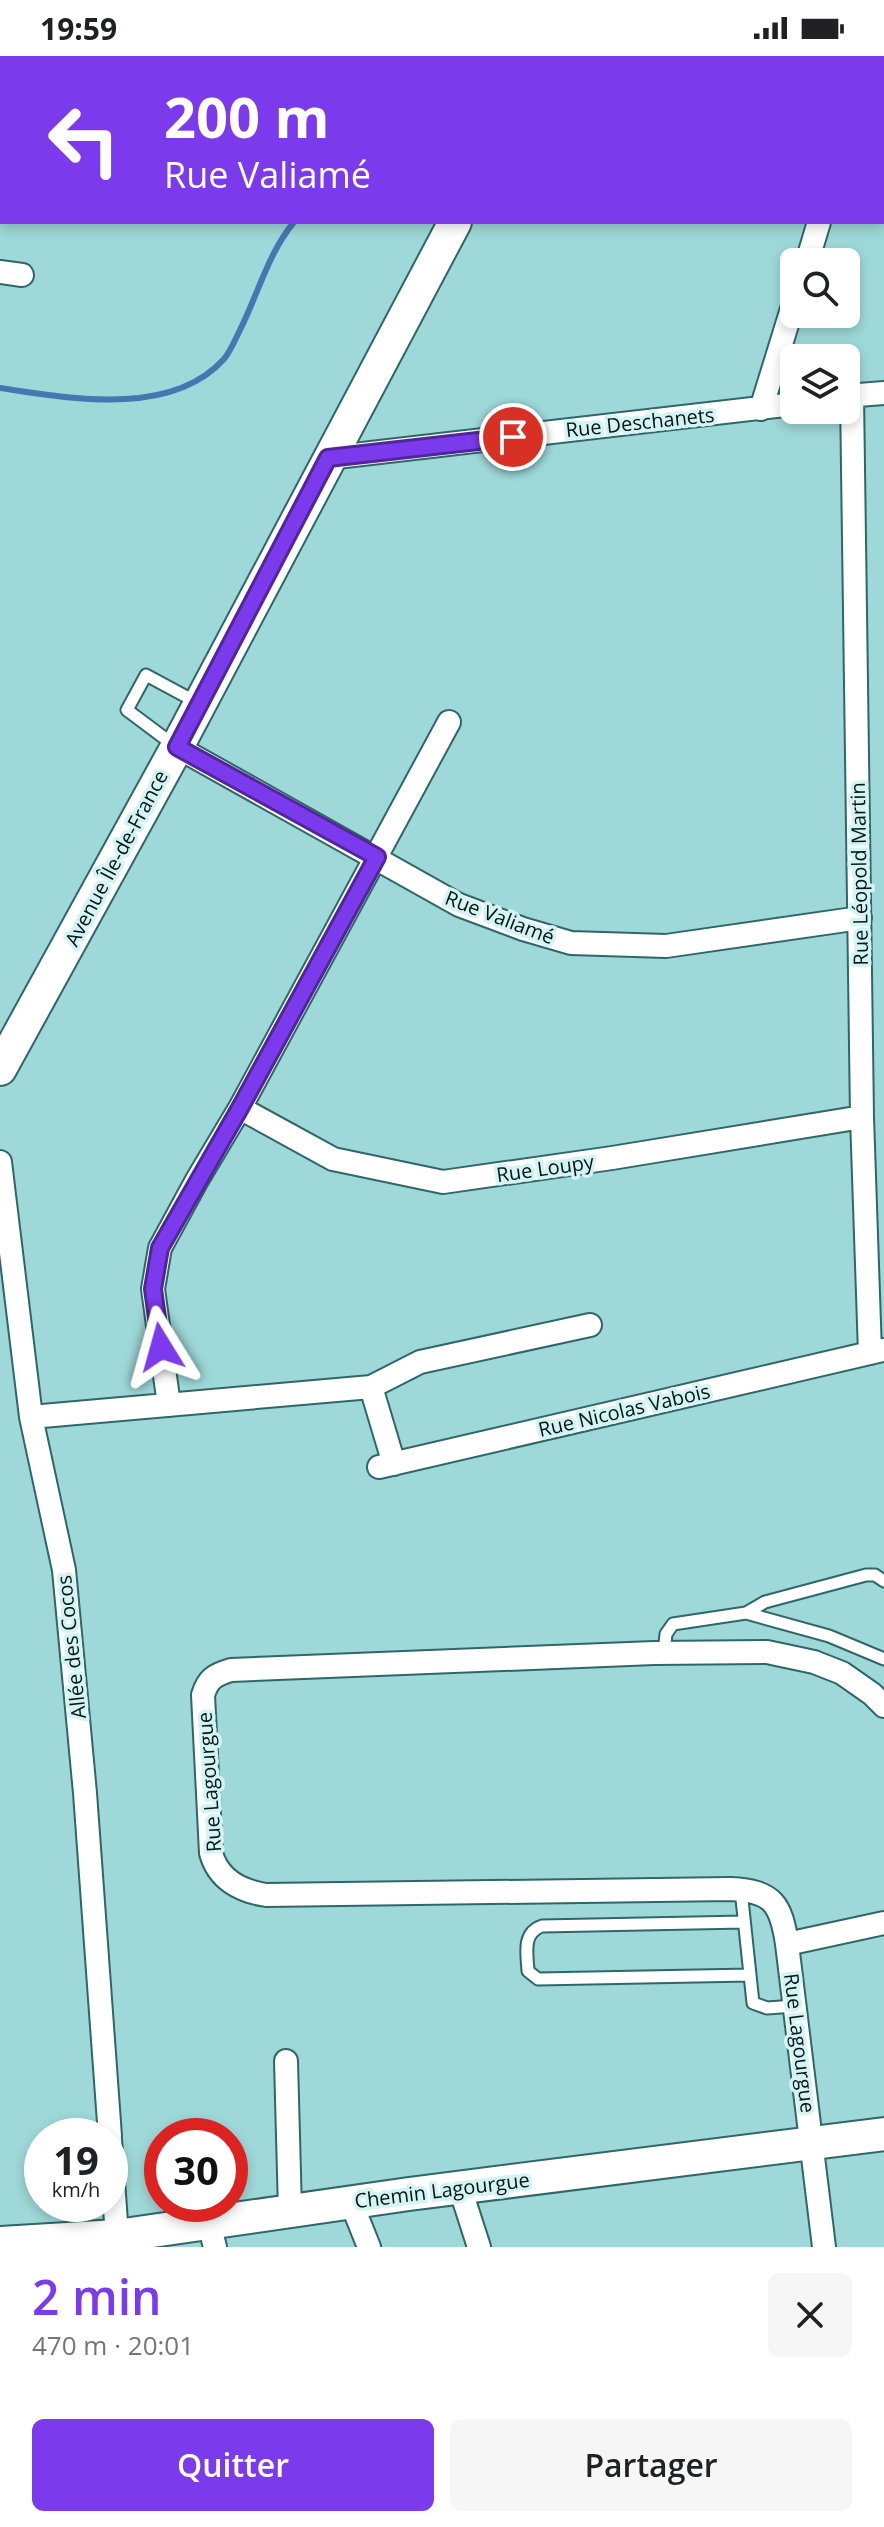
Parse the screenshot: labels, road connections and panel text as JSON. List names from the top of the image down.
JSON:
{
  "streets": {
    "street": [
      "Rue Deschanets",
      "Avenue Île-de-France",
      "Rue Léopold Martin",
      "Rue Valiamé",
      "Rue Loupy",
      "Rue Nicolas Vabois",
      "Allée des Cocos",
      "Rue Lagourgue",
      "Chemin Lagourgue"
    ]
  },
  "crossings": [
    ["Rue Deschanets", "Avenue Île-de-France"],
    ["Avenue Île-de-France", "Rue Valiamé"],
    ["Rue Léopold Martin", "Rue Valiamé"],
    ["Rue Léopold Martin", "Rue Loupy"],
    ["Rue Léopold Martin", "Rue Nicolas Vabois"],
    ["Allée des Cocos", "Chemin Lagourgue"],
    ["Rue Lagourgue", "Chemin Lagourgue"]
  ],
  "page": {
    "status": "19:59",
    "turn": ["200 m", "Rue Valiamé"],
    "speed": "19 km/h",
    "limit": "30",
    "heading": ["2 min", "470 m · 20:01"],
    "buttons": ["Quitter", "Partager"]
  }
}
